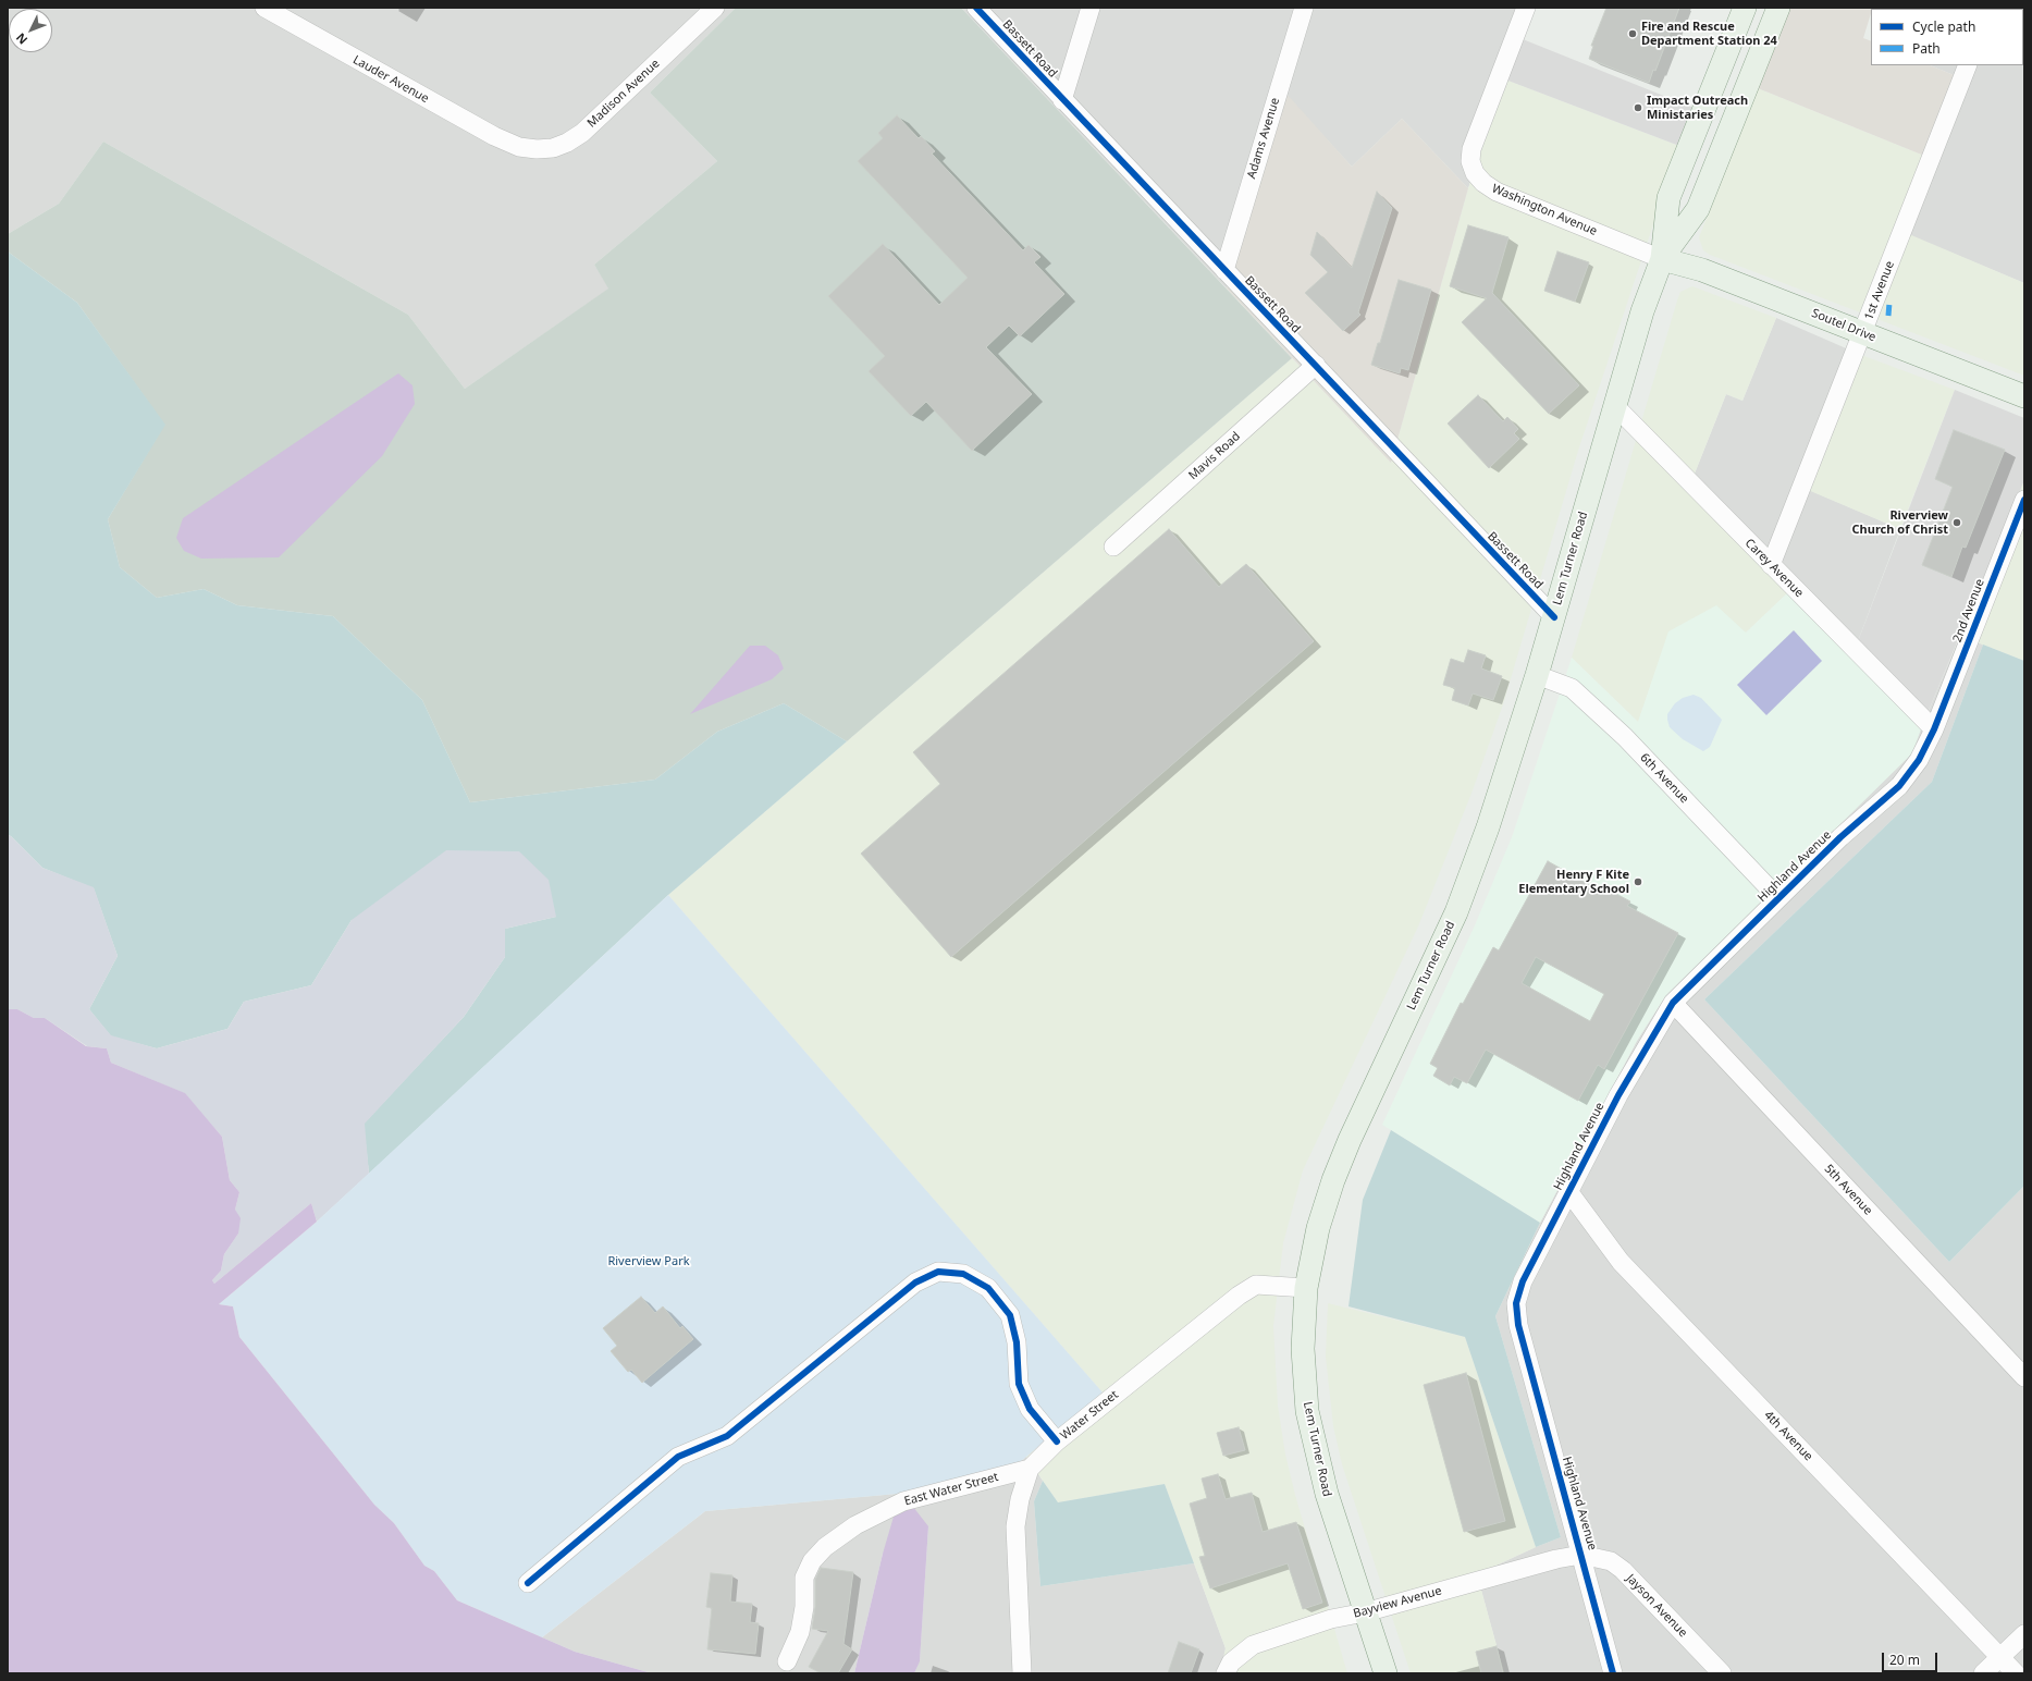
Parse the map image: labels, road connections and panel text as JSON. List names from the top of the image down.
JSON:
{
  "streets": {
    "main road": ["Soutel Drive", "Lem Turner Road"],
    "street": [
      "Bassett Road",
      "Lauder Avenue",
      "Madison Avenue",
      "Adams Avenue",
      "Washington Avenue",
      "1st Avenue",
      "Mavis Road",
      "Carey Avenue",
      "2nd Avenue",
      "6th Avenue",
      "Highland Avenue",
      "5th Avenue",
      "Water Street",
      "4th Avenue",
      "East Water Street",
      "Bayview Avenue",
      "Jayson Avenue"
    ]
  },
  "crossings": [
    ["Bassett Road", "Adams Avenue"],
    ["Bassett Road", "Mavis Road"],
    ["Bassett Road", "Lem Turner Road"],
    ["Lauder Avenue", "Madison Avenue"],
    ["Washington Avenue", "Soutel Drive"],
    ["Washington Avenue", "Lem Turner Road"],
    ["1st Avenue", "Soutel Drive"],
    ["1st Avenue", "Carey Avenue"],
    ["Soutel Drive", "Lem Turner Road"],
    ["Lem Turner Road", "Carey Avenue"],
    ["Lem Turner Road", "6th Avenue"],
    ["Lem Turner Road", "Water Street"],
    ["Lem Turner Road", "Bayview Avenue"],
    ["Carey Avenue", "2nd Avenue"],
    ["Carey Avenue", "Highland Avenue"],
    ["2nd Avenue", "Highland Avenue"],
    ["6th Avenue", "Highland Avenue"],
    ["Highland Avenue", "5th Avenue"],
    ["Highland Avenue", "4th Avenue"],
    ["Highland Avenue", "Bayview Avenue"],
    ["Highland Avenue", "Jayson Avenue"],
    ["Water Street", "East Water Street"],
    ["Bayview Avenue", "Jayson Avenue"]
  ],
  "parks": ["Riverview Park"],
  "places": [
    "Fire and Rescue Department Station 24",
    "Impact Outreach Ministaries",
    "Riverview Church of Christ",
    "Henry F Kite Elementary School"
  ],
  "legend": ["Cycle path", "Path"],
  "scale_bar": "20 m",
  "north": "bottom left"
}
